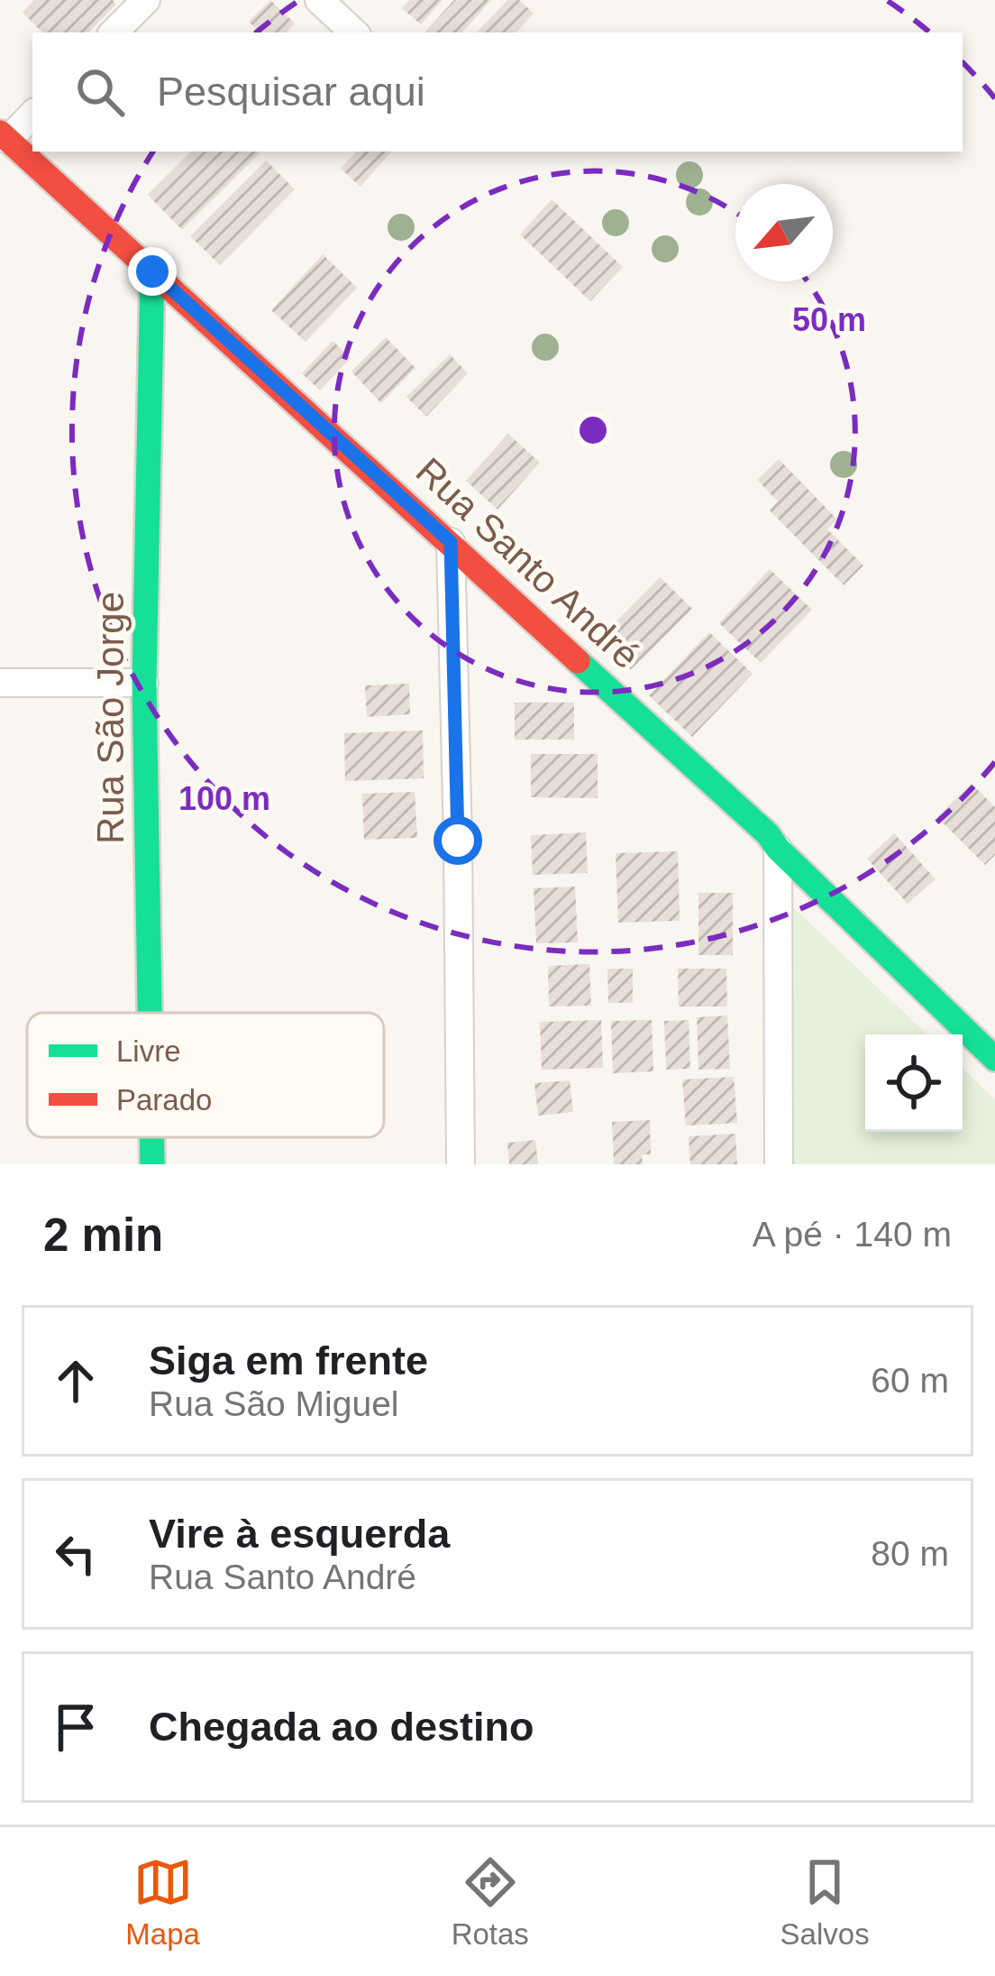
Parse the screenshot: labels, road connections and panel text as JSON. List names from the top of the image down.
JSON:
{
  "streets": {
    "street": ["Rua Santo André", "Rua São Jorge"]
  },
  "crossings": [
    ["Rua Santo André", "Rua São Jorge"]
  ],
  "legend": ["Livre", "Parado"],
  "north": "bottom left",
  "page": {
    "search": "Pesquisar aqui",
    "heading": ["2 min", "A pé · 140 m"],
    "list": [
      ["Siga em frente", "Rua São Miguel", "60 m"],
      ["Vire à esquerda", "Rua Santo André", "80 m"],
      "Chegada ao destino"
    ],
    "nav": ["Mapa", "Rotas", "Salvos"]
  },
  "rings": ["50 m", "100 m"]
}
